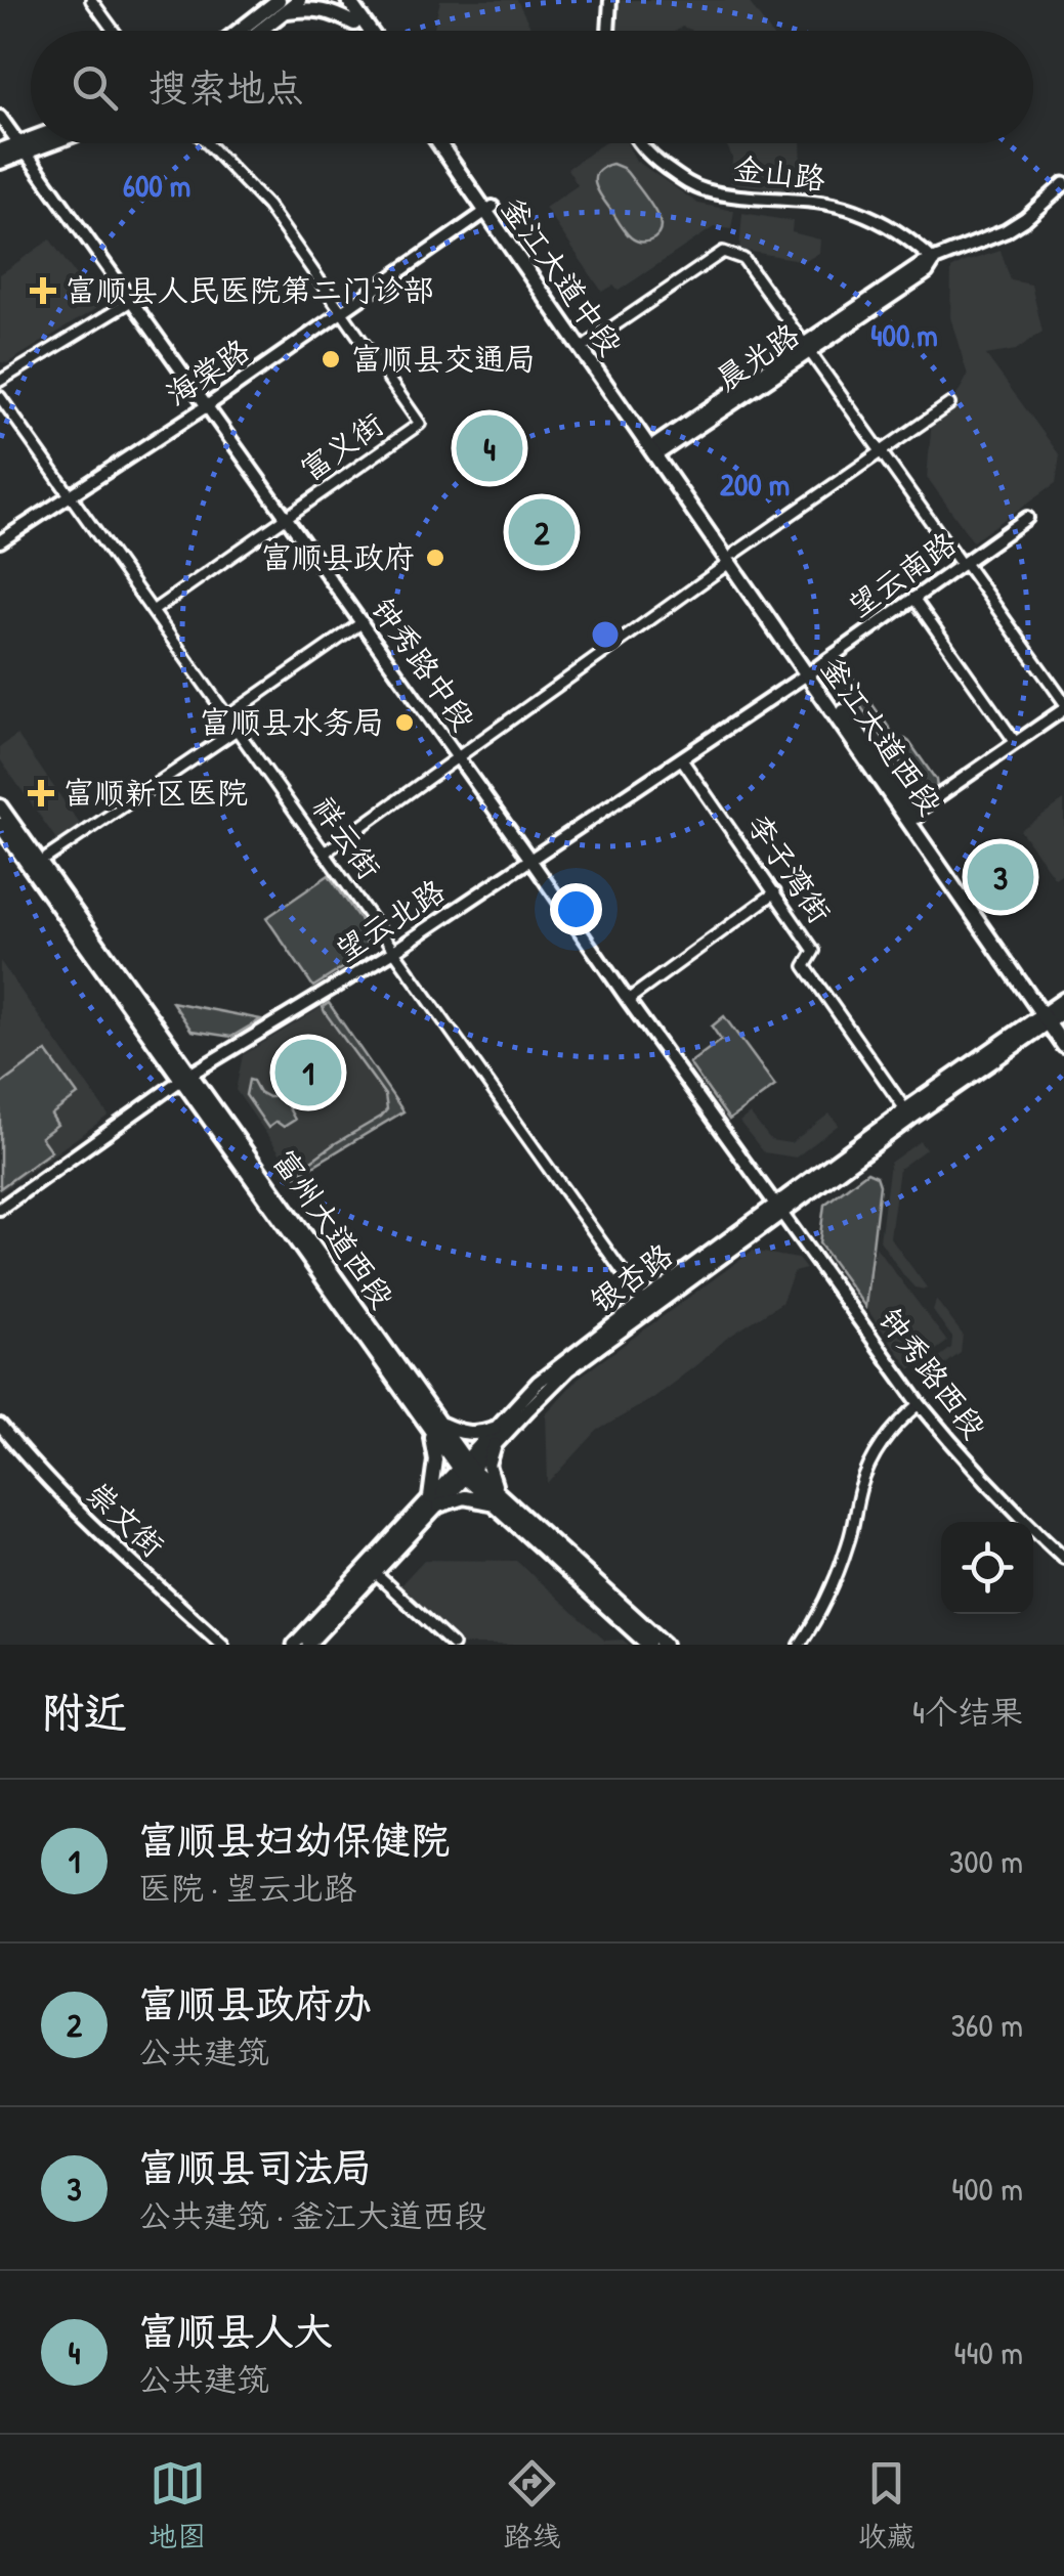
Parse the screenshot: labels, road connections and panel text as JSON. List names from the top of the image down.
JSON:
{
  "streets": {
    "main road": [
      "釜江大道中段",
      "晨光路",
      "釜江大道西段",
      "富州大道西段",
      "银杏路"
    ],
    "street": [
      "金山路",
      "海棠路",
      "富义街",
      "望云南路",
      "钟秀路中段",
      "祥云街",
      "李子湾街",
      "望云北路",
      "钟秀路西段",
      "崇文街"
    ]
  },
  "crossings": [
    ["金山路", "晨光路"],
    ["釜江大道中段", "晨光路"],
    ["釜江大道中段", "海棠路"],
    ["釜江大道中段", "釜江大道西段"],
    ["晨光路", "釜江大道西段"],
    ["海棠路", "富义街"],
    ["海棠路", "钟秀路中段"],
    ["海棠路", "祥云街"],
    ["富义街", "钟秀路中段"],
    ["望云南路", "釜江大道西段"],
    ["望云南路", "望云北路"],
    ["钟秀路中段", "望云北路"],
    ["钟秀路中段", "银杏路"],
    ["钟秀路中段", "钟秀路西段"],
    ["釜江大道西段", "望云北路"],
    ["釜江大道西段", "银杏路"],
    ["祥云街", "望云北路"],
    ["祥云街", "银杏路"],
    ["李子湾街", "望云北路"],
    ["李子湾街", "银杏路"],
    ["望云北路", "富州大道西段"],
    ["富州大道西段", "银杏路"],
    ["银杏路", "钟秀路西段"]
  ],
  "places": {
    "health": ["富顺县人民医院第二门诊部", "富顺新区医院"],
    "other": ["富顺县交通局", "富顺县政府", "富顺县水务局"]
  },
  "page": {
    "search": "搜索地点",
    "pins": [
      "4",
      "2",
      "3",
      "1"
    ],
    "heading": ["附近", "4个结果"],
    "list": [
      {
        "mark": "1",
        "name": "富顺县妇幼保健院",
        "note": "医院 · 望云北路",
        "value": "300 m"
      },
      {
        "mark": "2",
        "name": "富顺县政府办",
        "note": "公共建筑",
        "value": "360 m"
      },
      {
        "mark": "3",
        "name": "富顺县司法局",
        "note": "公共建筑 · 釜江大道西段",
        "value": "400 m"
      },
      {
        "mark": "4",
        "name": "富顺县人大",
        "note": "公共建筑",
        "value": "440 m"
      }
    ],
    "nav": ["地图", "路线", "收藏"]
  },
  "rings": ["600 m", "400 m", "200 m"]
}
